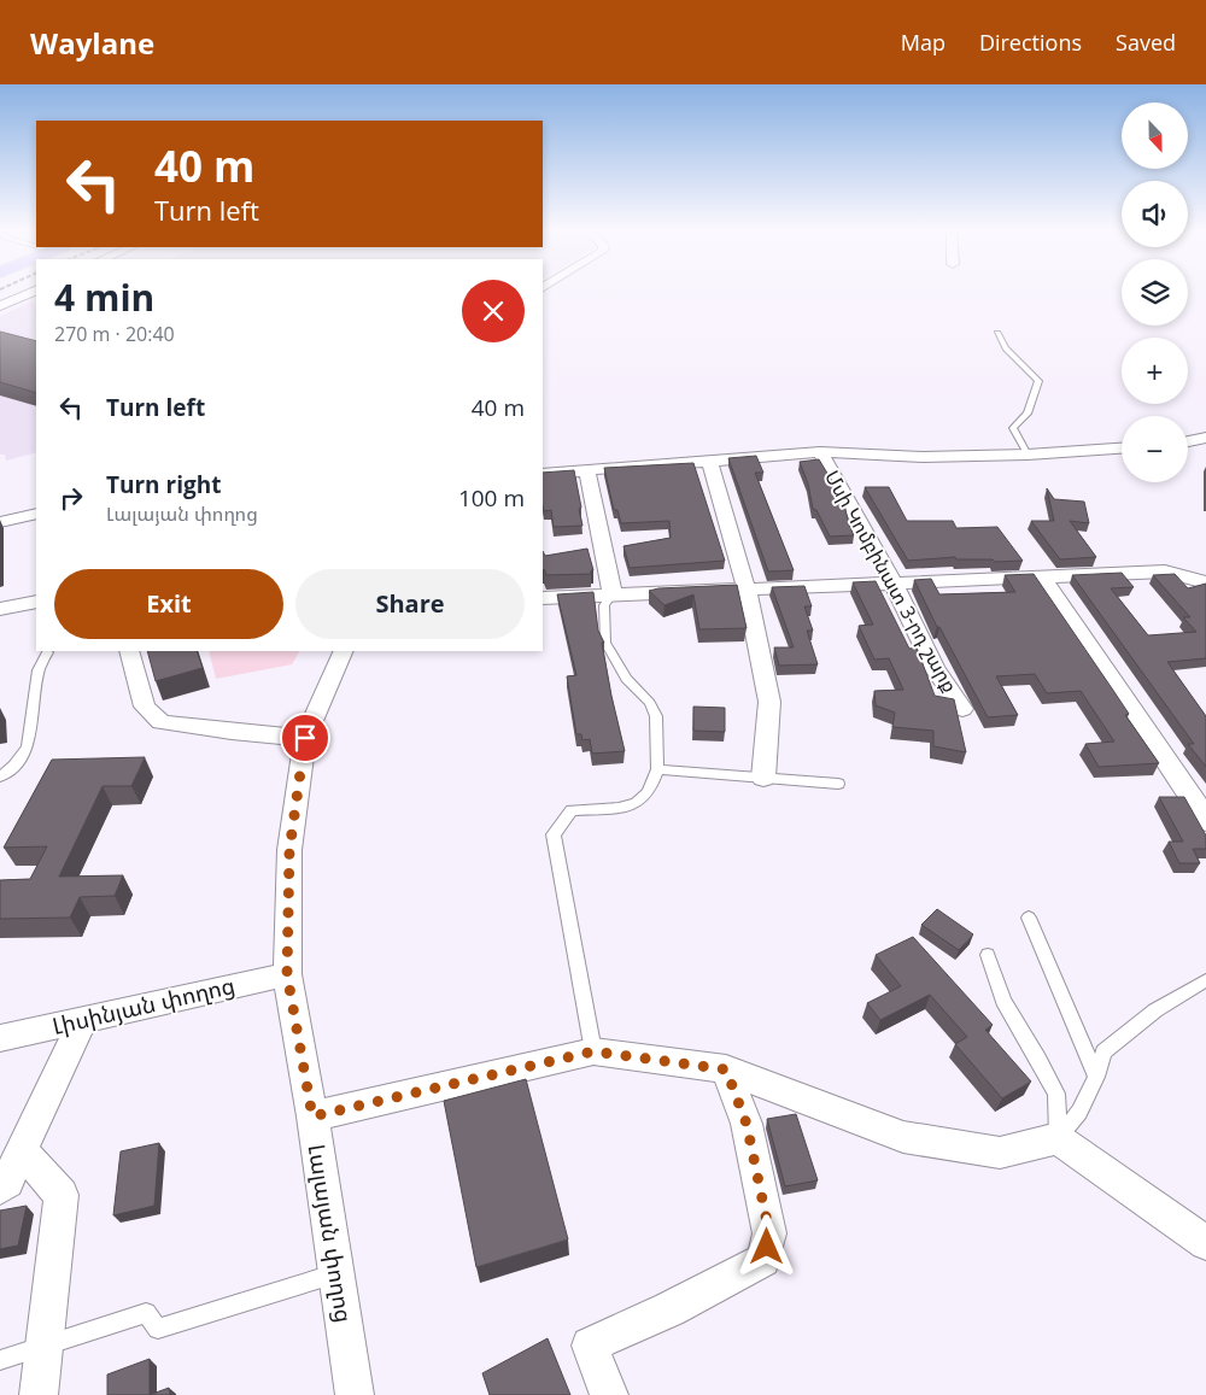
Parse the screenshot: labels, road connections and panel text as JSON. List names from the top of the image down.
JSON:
{
  "streets": {
    "street": ["Մսի Կոմբինատ 3-րդ շարք", "Լիսինյան փողոց", "Լալայան փողոց"]
  },
  "crossings": [
    ["Լիսինյան փողոց", "Լալայան փողոց"]
  ],
  "north": "bottom",
  "page": {
    "header": "Waylane",
    "nav": ["Map", "Directions", "Saved"],
    "map_buttons": ["+", "−"],
    "turn": ["40 m", "Turn left"],
    "heading": ["4 min", "270 m · 20:40"],
    "list": [
      {
        "name": "Turn left",
        "value": "40 m"
      },
      {
        "name": "Turn right",
        "note": "Լալայան փողոց",
        "value": "100 m"
      }
    ],
    "buttons": ["Exit", "Share"]
  }
}
